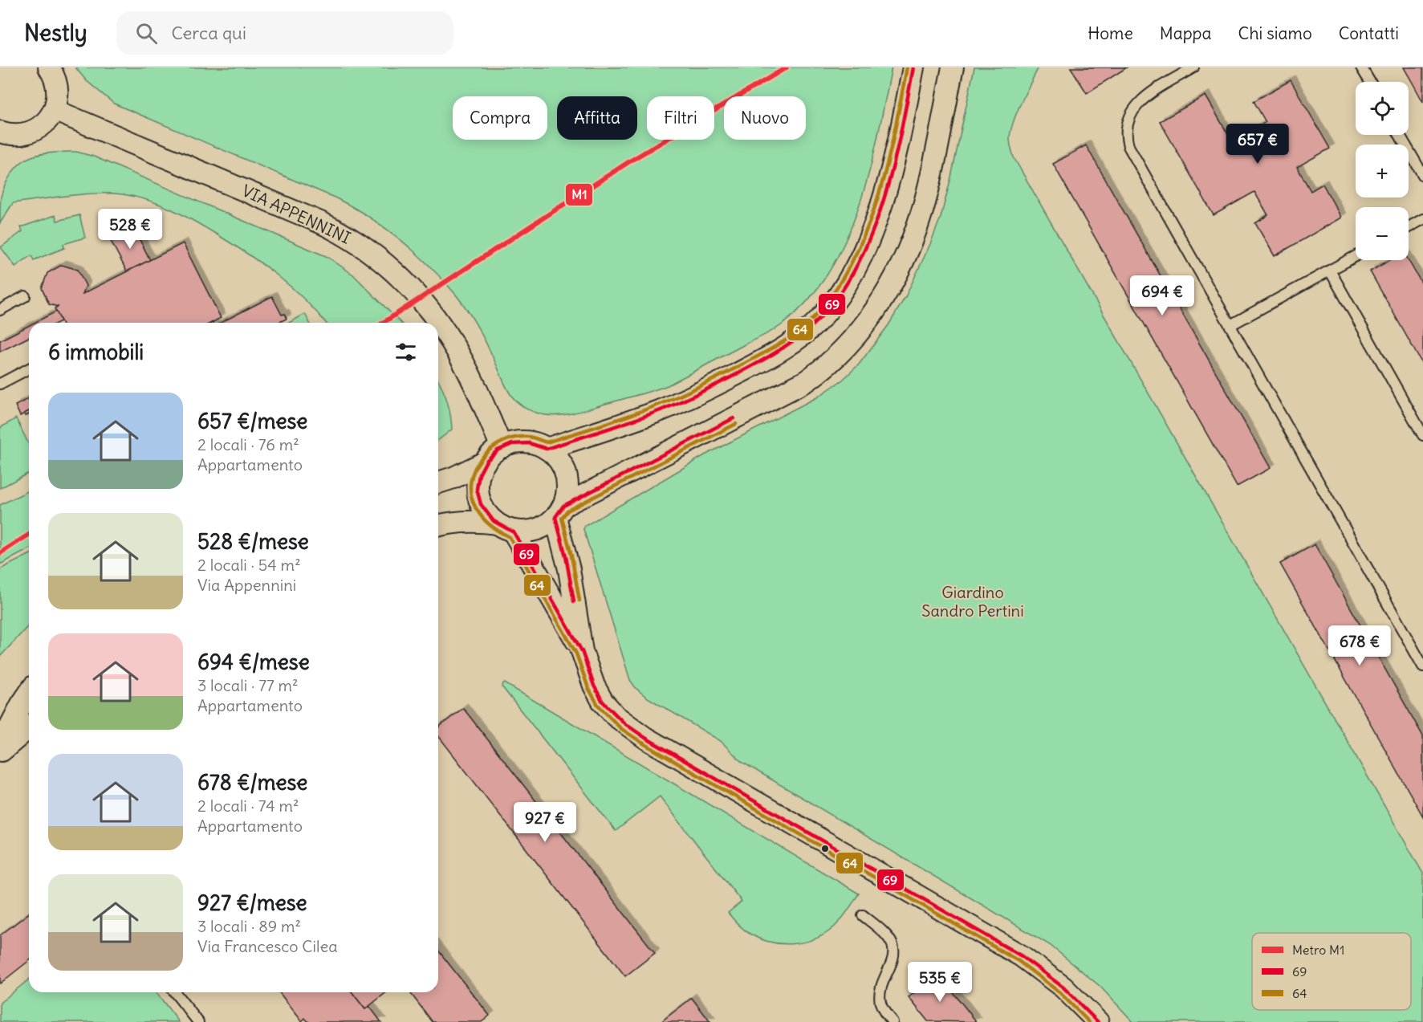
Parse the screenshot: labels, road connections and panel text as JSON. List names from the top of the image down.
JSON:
{
  "streets": {
    "street": ["VIA APPENNINI"]
  },
  "parks": ["Giardino Sandro Pertini"],
  "lines": ["metro line M1", "transit line 69", "transit line 64"],
  "legend": ["Metro M1", "69", "64"],
  "page": {
    "header": "Nestly",
    "search": "Cerca qui",
    "nav": [
      "Home",
      "Mappa",
      "Chi siamo",
      "Contatti"
    ],
    "map_buttons": ["+", "−"],
    "chip": [
      "Compra",
      "Affitta",
      "Filtri",
      "Nuovo"
    ],
    "price": [
      "657 €",
      "528 €",
      "694 €",
      "678 €",
      "927 €",
      "535 €"
    ],
    "heading": "6 immobili",
    "list": [
      {
        "name": "657 €/mese",
        "note": "2 locali · 76 m² · Appartamento"
      },
      {
        "name": "528 €/mese",
        "note": "2 locali · 54 m² · Via Appennini"
      },
      {
        "name": "694 €/mese",
        "note": "3 locali · 77 m² · Appartamento"
      },
      {
        "name": "678 €/mese",
        "note": "2 locali · 74 m² · Appartamento"
      },
      {
        "name": "927 €/mese",
        "note": "3 locali · 89 m² · Via Francesco Cilea"
      }
    ]
  }
}
